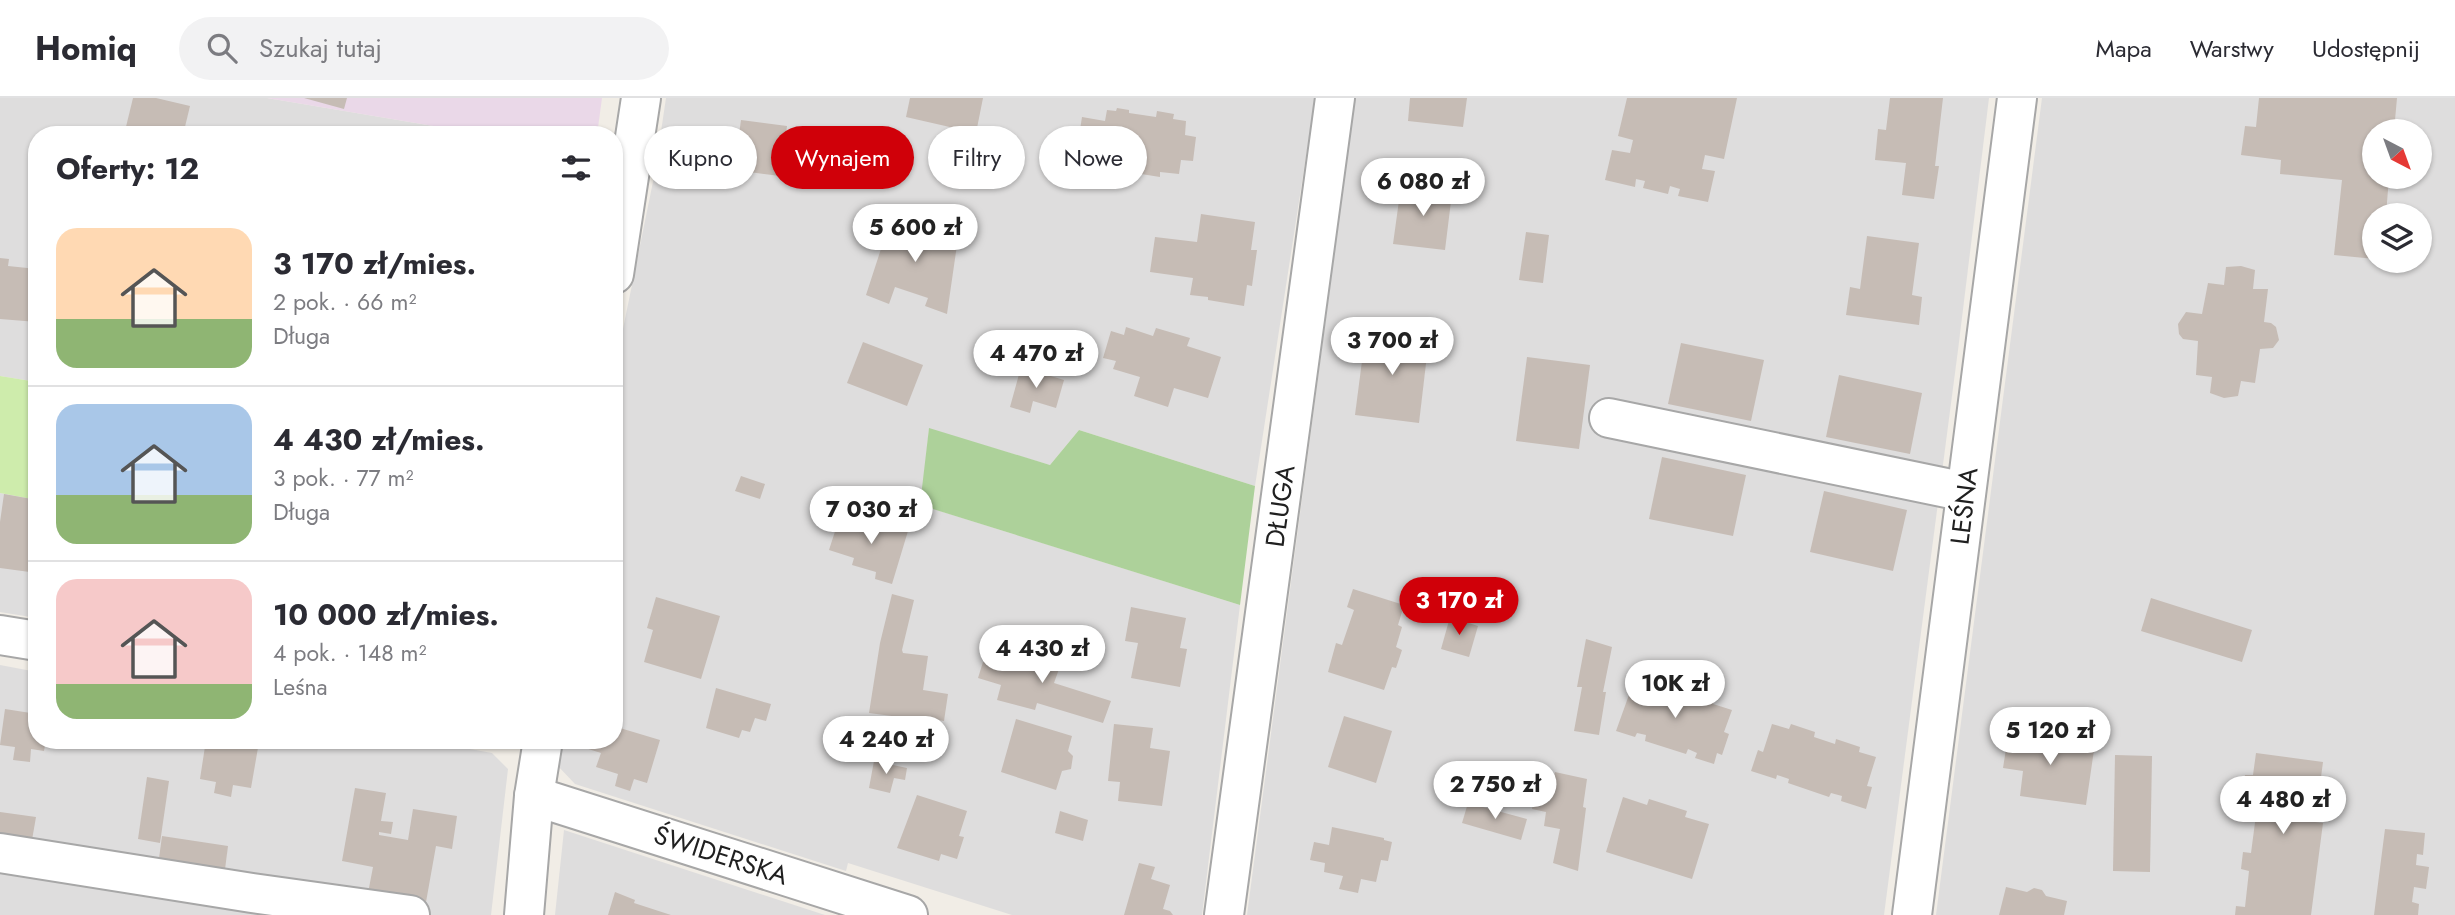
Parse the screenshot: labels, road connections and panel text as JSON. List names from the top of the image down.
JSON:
{
  "streets": {
    "street": ["DŁUGA", "LEŚNA", "ŚWIDERSKA"]
  },
  "north": "bottom right",
  "page": {
    "header": "Homiq",
    "search": "Szukaj tutaj",
    "nav": ["Mapa", "Warstwy", "Udostępnij"],
    "chip": [
      "Kupno",
      "Wynajem",
      "Filtry",
      "Nowe"
    ],
    "heading": "Oferty: 12",
    "price": [
      "6 080 zł",
      "5 600 zł",
      "3 700 zł",
      "4 470 zł",
      "7 030 zł",
      "3 170 zł",
      "4 430 zł",
      "10K zł",
      "5 120 zł",
      "4 240 zł",
      "2 750 zł",
      "4 480 zł"
    ],
    "list": [
      {
        "name": "3 170 zł/mies.",
        "note": "2 pok. · 66 m² · Długa"
      },
      {
        "name": "4 430 zł/mies.",
        "note": "3 pok. · 77 m² · Długa"
      },
      {
        "name": "10 000 zł/mies.",
        "note": "4 pok. · 148 m² · Leśna"
      }
    ]
  }
}
